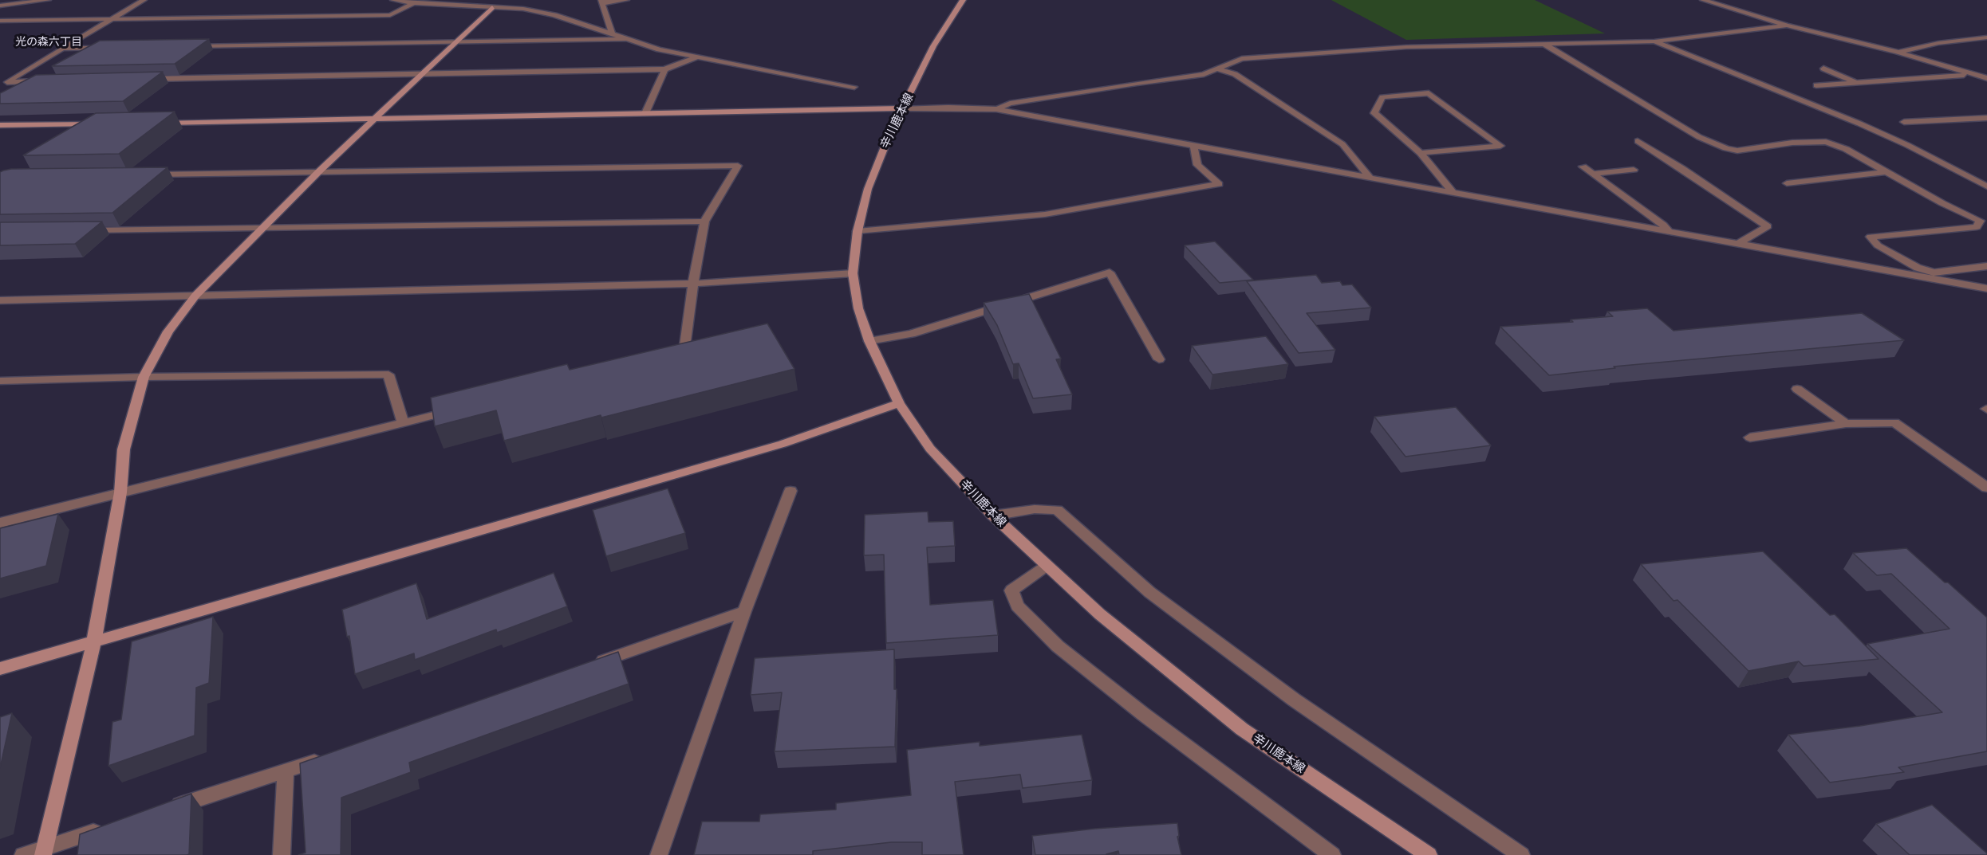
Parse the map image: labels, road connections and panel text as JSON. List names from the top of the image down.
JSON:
{
  "streets": {
    "street": ["辛川鹿本線"]
  },
  "districts": ["光の森六丁目"]
}
